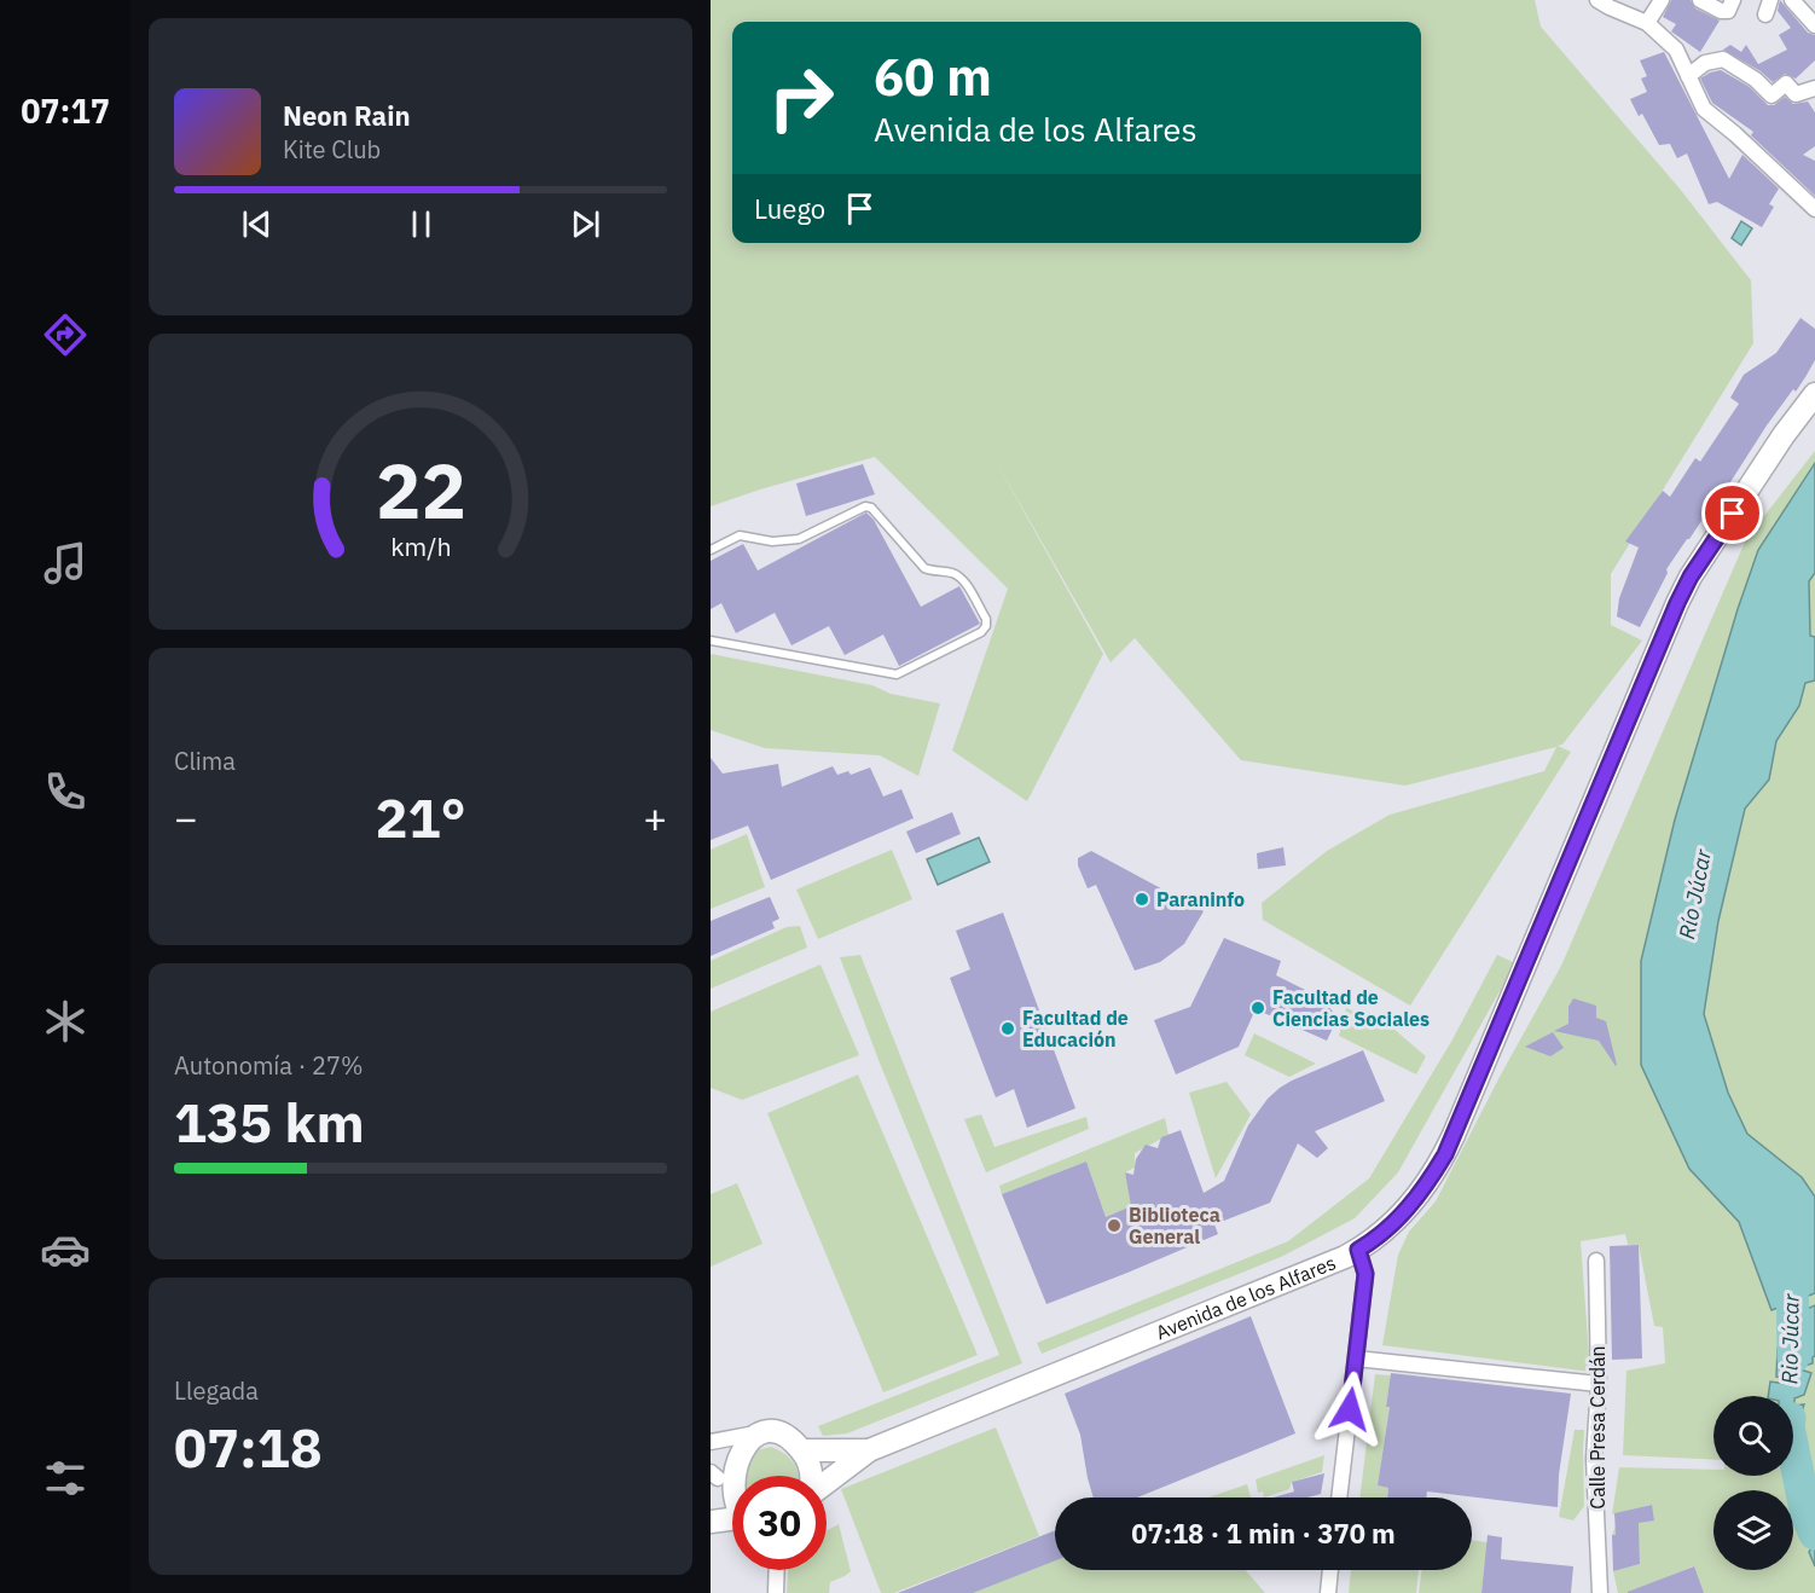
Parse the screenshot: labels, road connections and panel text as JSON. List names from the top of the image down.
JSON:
{
  "streets": {
    "street": ["Avenida de los Alfares", "Calle Presa Cerdán"]
  },
  "water": ["Río Júcar", "Rio Júcar"],
  "places": [
    "Paraninfo",
    "Facultad de Ciencias Sociales",
    "Facultad de Educación",
    "Biblioteca General"
  ],
  "page": {
    "tabs": "07:17",
    "turn": ["60 m", "Avenida de los Alfares"],
    "song": ["Neon Rain", "Kite Club"],
    "then": "Luego",
    "tile": [
      "Clima",
      ["Autonomía · 27%", "135 km"],
      ["Llegada", "07:18"]
    ],
    "heat": ["−", "21°", "+"],
    "limit": "30",
    "trip": "07:18 · 1 min · 370 m",
    "gauge": ["22", "km/h"]
  }
}
